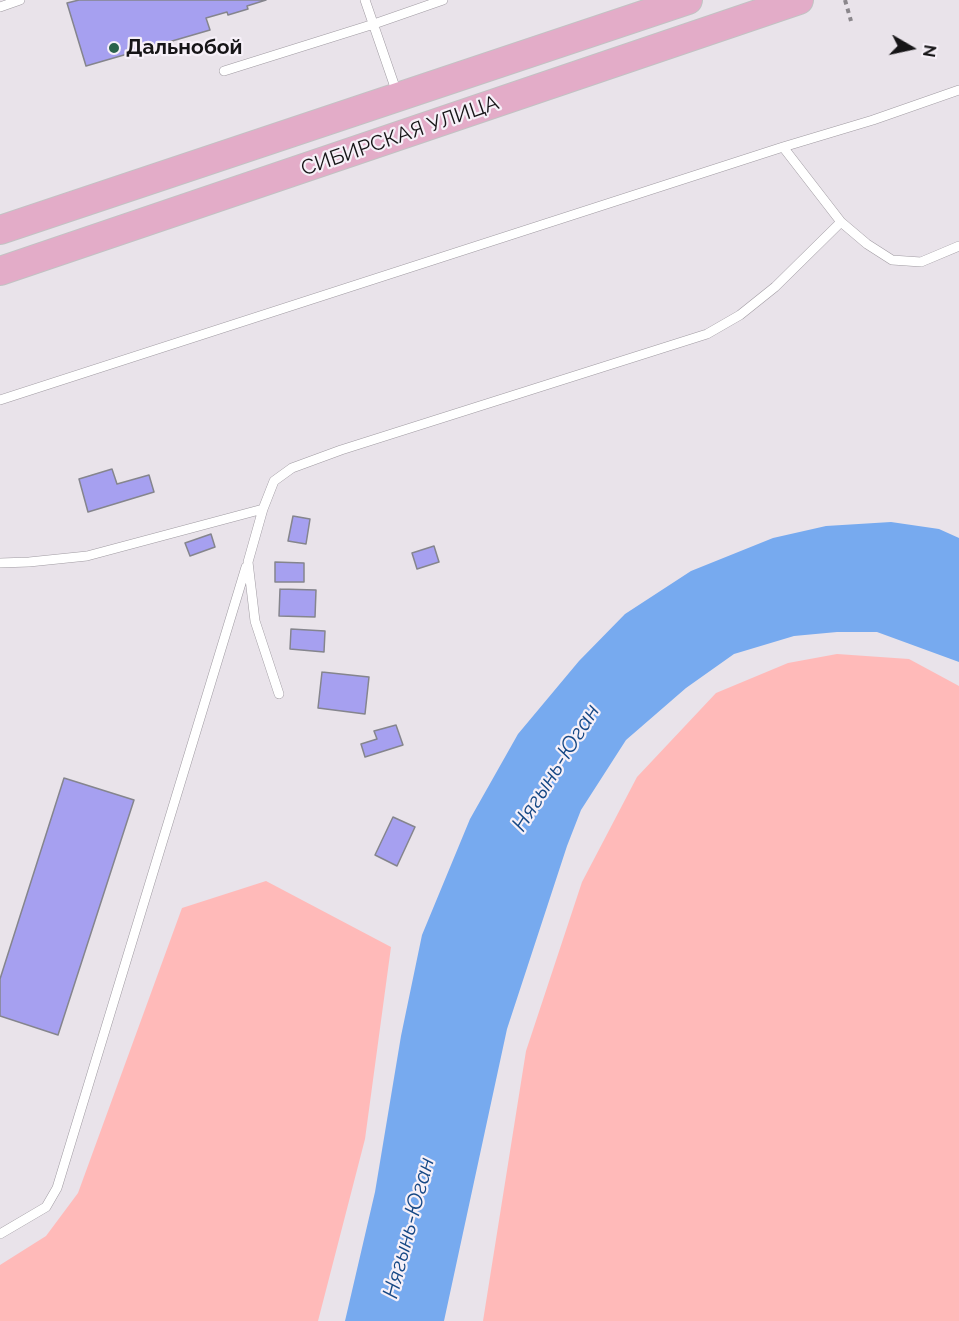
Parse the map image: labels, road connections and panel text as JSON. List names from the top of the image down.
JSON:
{
  "streets": {
    "main road": ["СИБИРСКАЯ УЛИЦА"]
  },
  "water": ["Нягынь-Юган"],
  "places": ["Дальнобой"],
  "north": "right"
}
